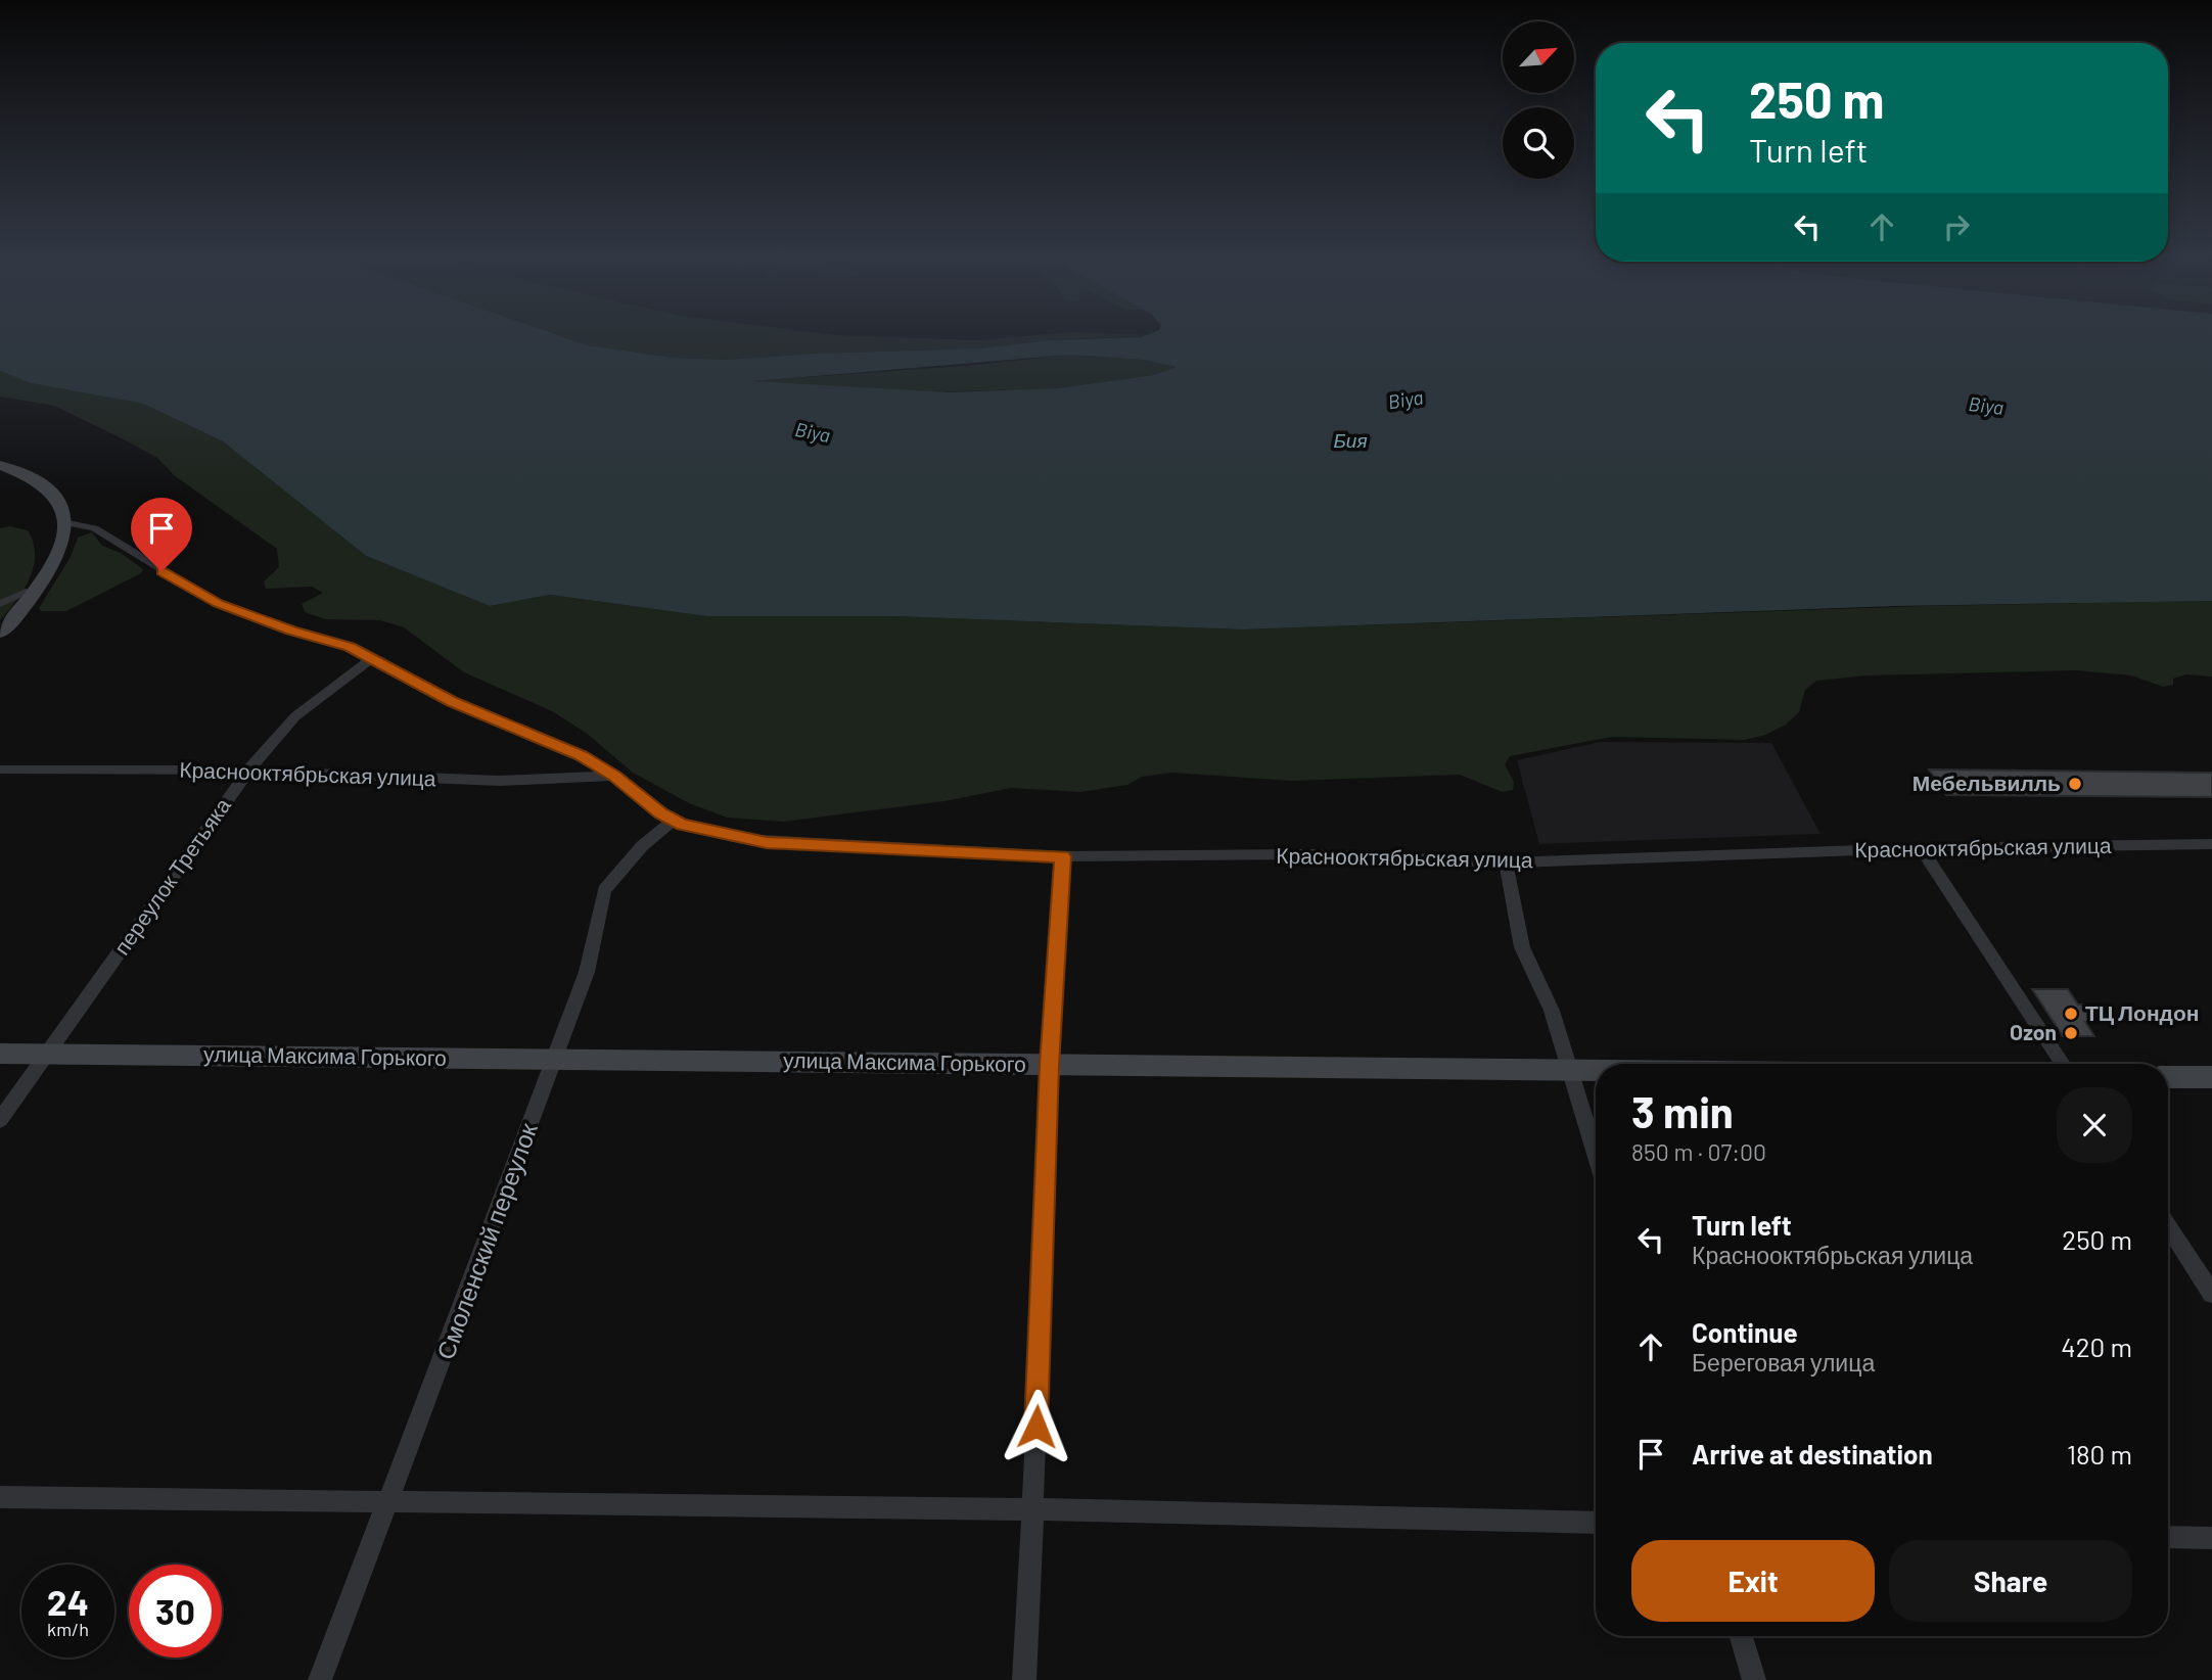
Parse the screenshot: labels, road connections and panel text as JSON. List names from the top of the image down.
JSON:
{
  "streets": {
    "main road": ["улица Максима Горького"],
    "street": ["Краснооктябрьская улица", "переулок Третьяка", "Смоленский переулок"]
  },
  "crossings": [
    ["Краснооктябрьская улица", "переулок Третьяка"],
    ["Краснооктябрьская улица", "Смоленский переулок"],
    ["переулок Третьяка", "улица Максима Горького"],
    ["улица Максима Горького", "Смоленский переулок"]
  ],
  "water": ["Biya", "Бия"],
  "places": ["Мебельвилль", "ТЦ Лондон", "Ozon"],
  "north": "top right",
  "page": {
    "turn": ["250 m", "Turn left"],
    "heading": ["3 min", "850 m · 07:00"],
    "list": [
      {
        "name": "Turn left",
        "note": "Краснооктябрьская улица",
        "value": "250 m"
      },
      {
        "name": "Continue",
        "note": "Береговая улица",
        "value": "420 m"
      },
      {
        "name": "Arrive at destination",
        "value": "180 m"
      }
    ],
    "buttons": ["Exit", "Share"],
    "speed": "24 km/h",
    "limit": "30"
  }
}
